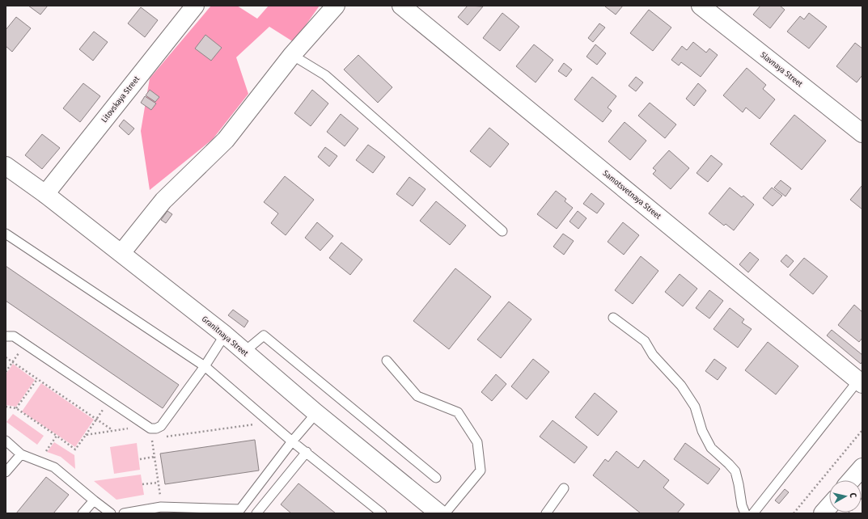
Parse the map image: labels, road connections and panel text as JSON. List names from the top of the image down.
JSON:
{
  "streets": {
    "street": [
      "Slavnaya Street",
      "Litovskaya Street",
      "Samotsvetnaya Street",
      "Granitnaya Street"
    ]
  },
  "crossings": [
    ["Litovskaya Street", "Granitnaya Street"]
  ],
  "north": "right"
}
